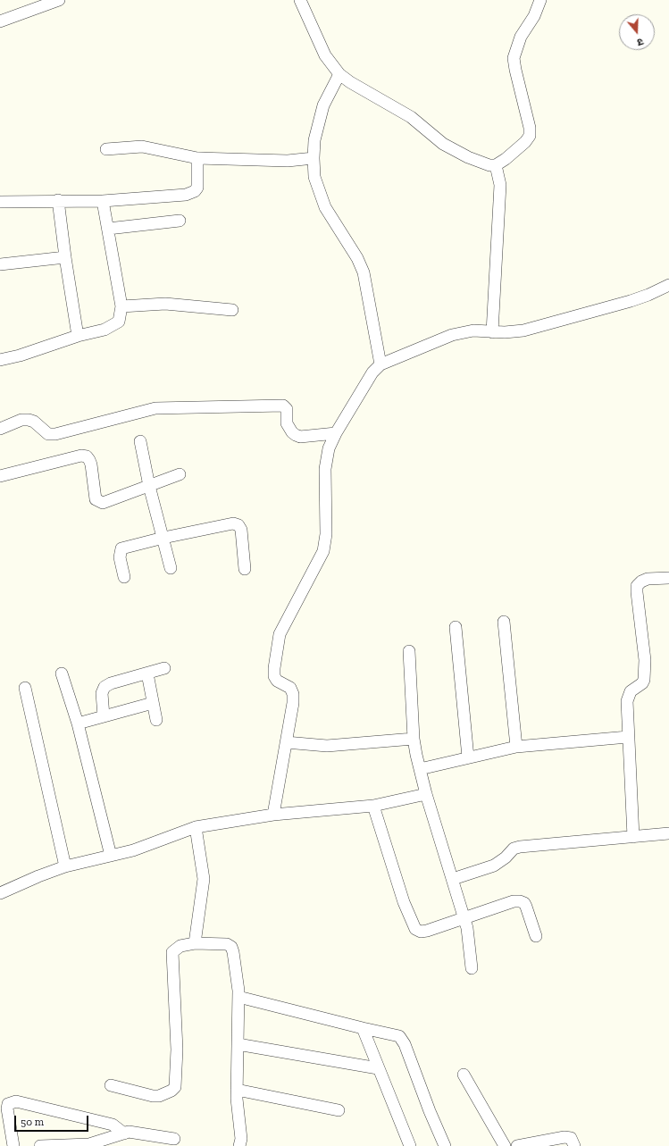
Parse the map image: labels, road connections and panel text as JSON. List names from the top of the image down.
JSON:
{
  "scale_bar": "50 m",
  "north": "bottom"
}
